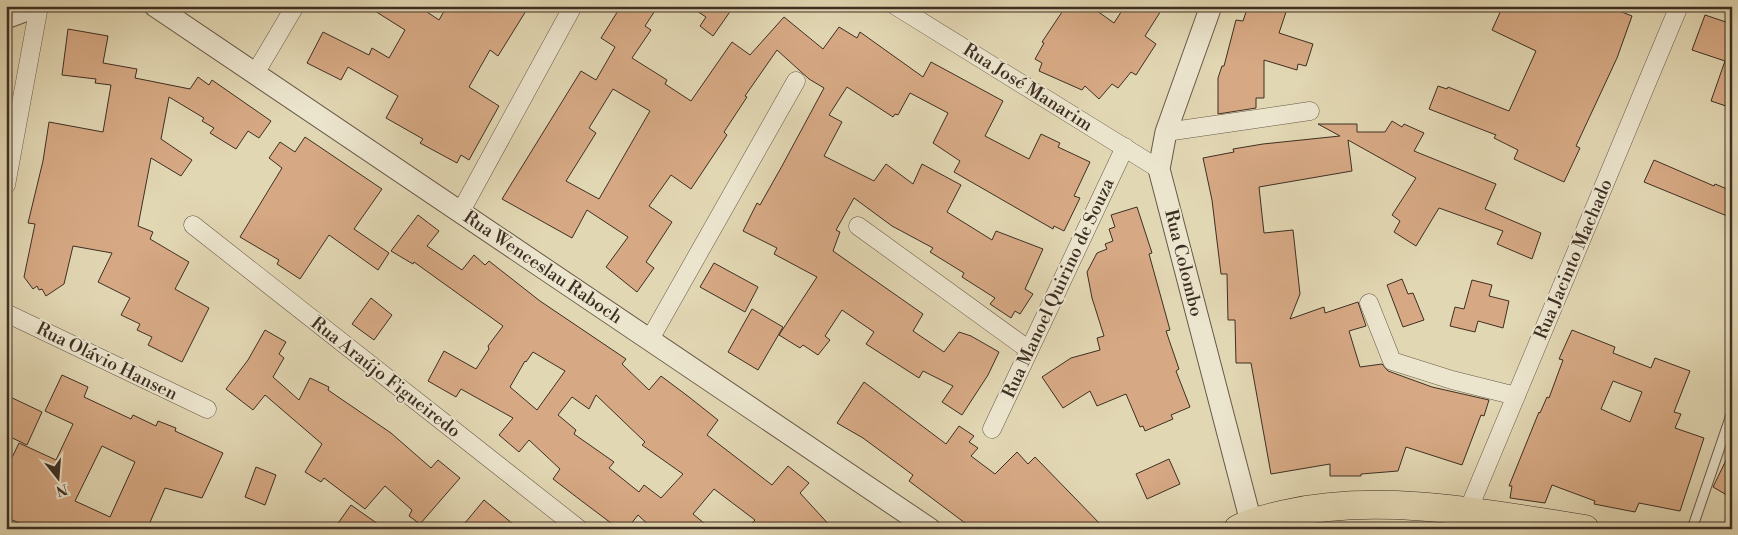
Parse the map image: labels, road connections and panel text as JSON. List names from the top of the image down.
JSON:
{
  "streets": {
    "street": [
      "Rua José Manarim",
      "Rua Jacinto Machado",
      "Rua Colombo",
      "Rua Wenceslau Raboch",
      "Rua Manoel Quirino de Souza",
      "Rua Olávio Hansen",
      "Rua Araújo Figueiredo"
    ]
  },
  "crossings": [
    ["Rua José Manarim", "Rua Colombo"],
    ["Rua José Manarim", "Rua Manoel Quirino de Souza"]
  ],
  "north": "bottom"
}
